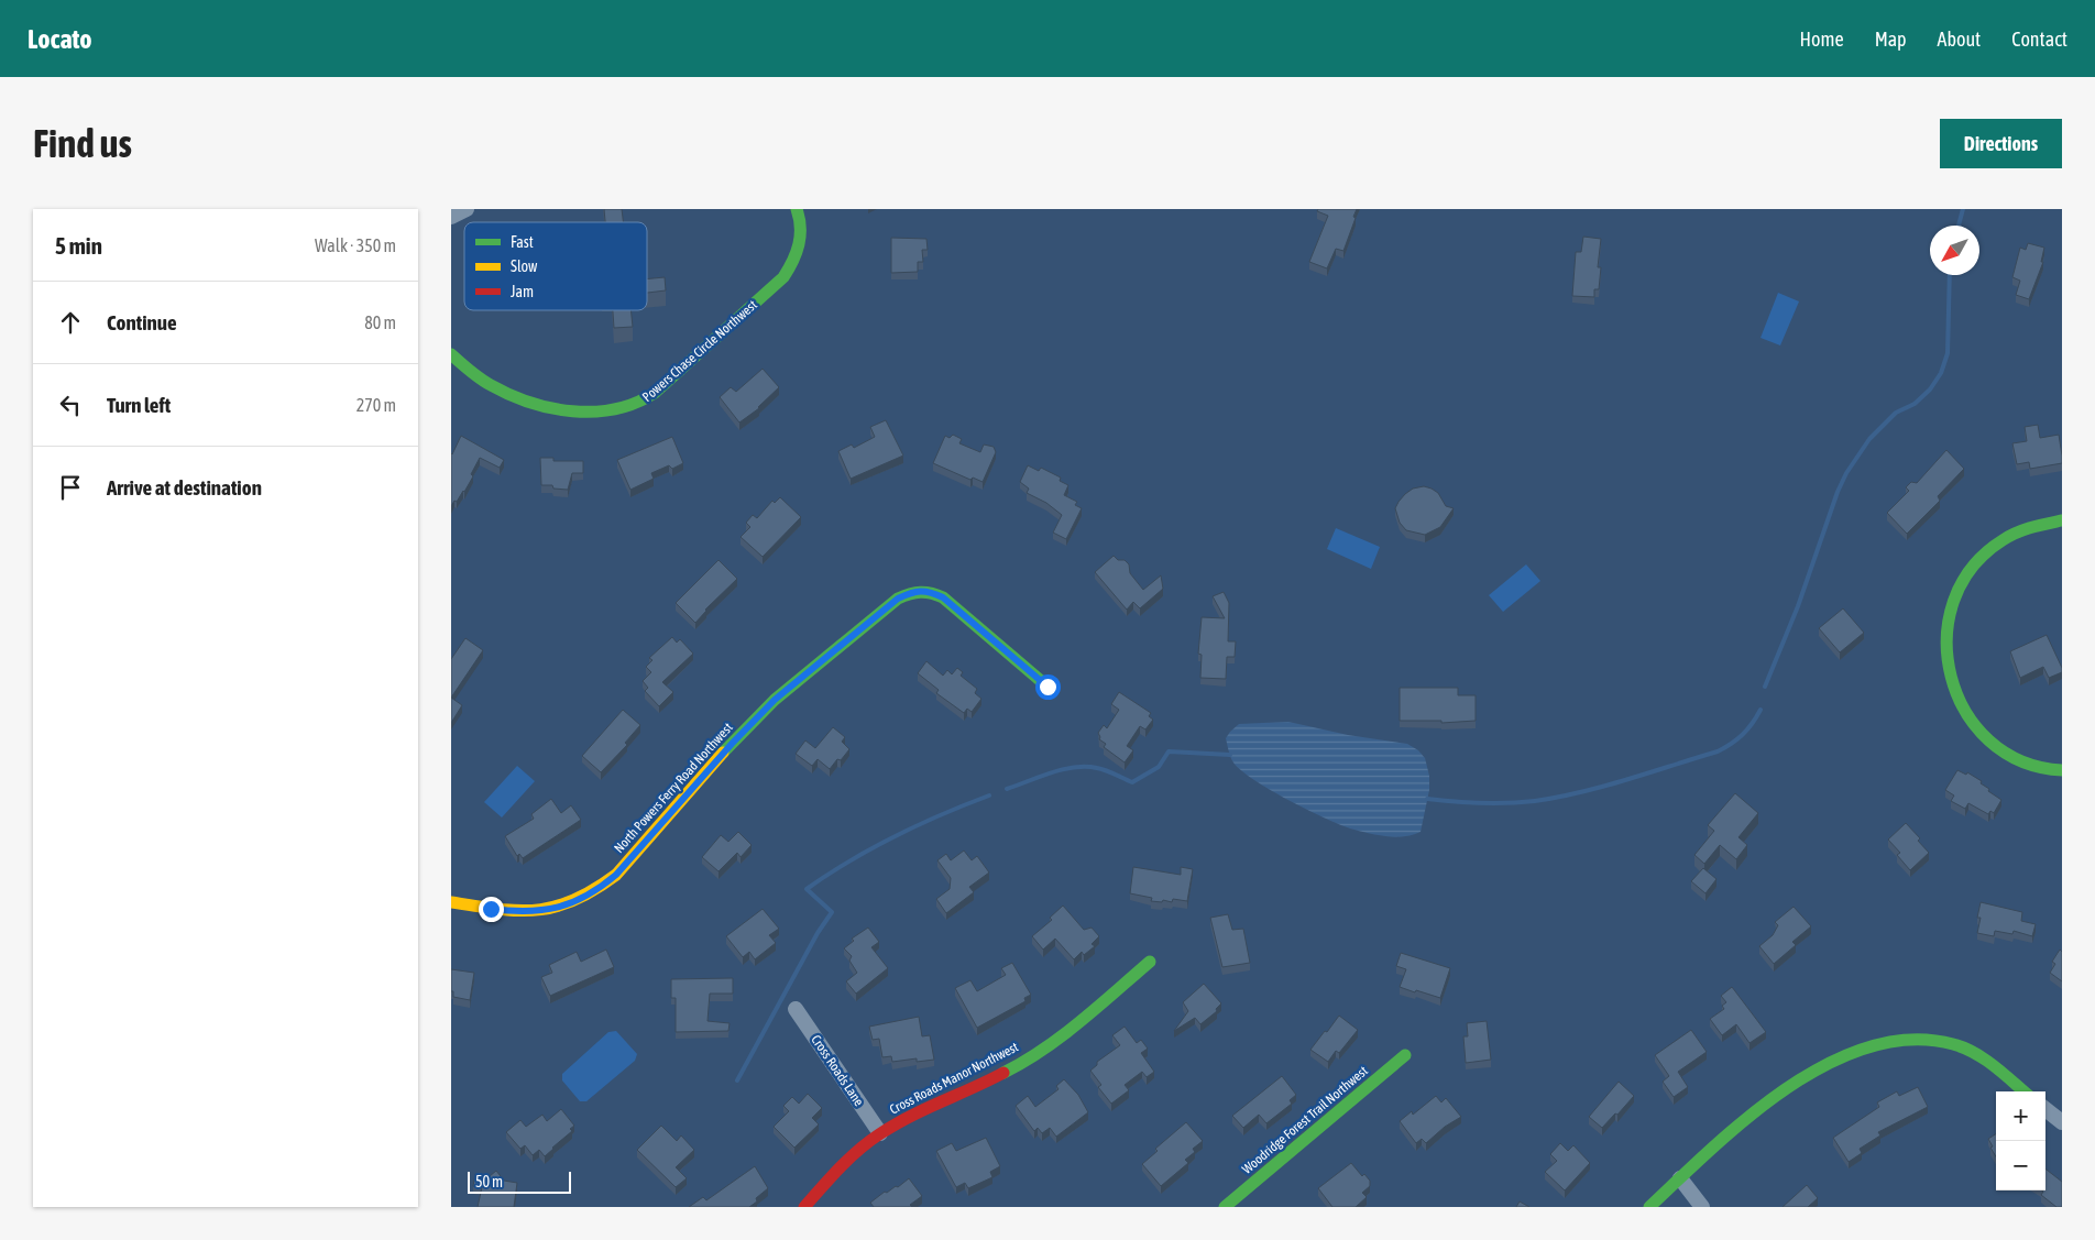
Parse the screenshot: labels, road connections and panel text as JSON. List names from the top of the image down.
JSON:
{
  "streets": {
    "street": [
      "Powers Chase Circle Northwest",
      "North Powers Ferry Road Northwest",
      "Cross Roads Lane",
      "Cross Roads Manor Northwest",
      "Woodridge Forest Trail Northwest"
    ]
  },
  "crossings": [
    ["Cross Roads Lane", "Cross Roads Manor Northwest"]
  ],
  "legend": ["Fast", "Slow", "Jam"],
  "scale_bar": "50 m",
  "north": "bottom left",
  "page": {
    "header": "Locato",
    "nav": [
      "Home",
      "Map",
      "About",
      "Contact"
    ],
    "buttons": "Directions",
    "title": "Find us",
    "heading": ["5 min", "Walk · 350 m"],
    "list": [
      ["Continue", "80 m"],
      ["Turn left", "270 m"],
      "Arrive at destination"
    ],
    "map_buttons": ["+", "−"],
    "scale": "50 m"
  }
}
